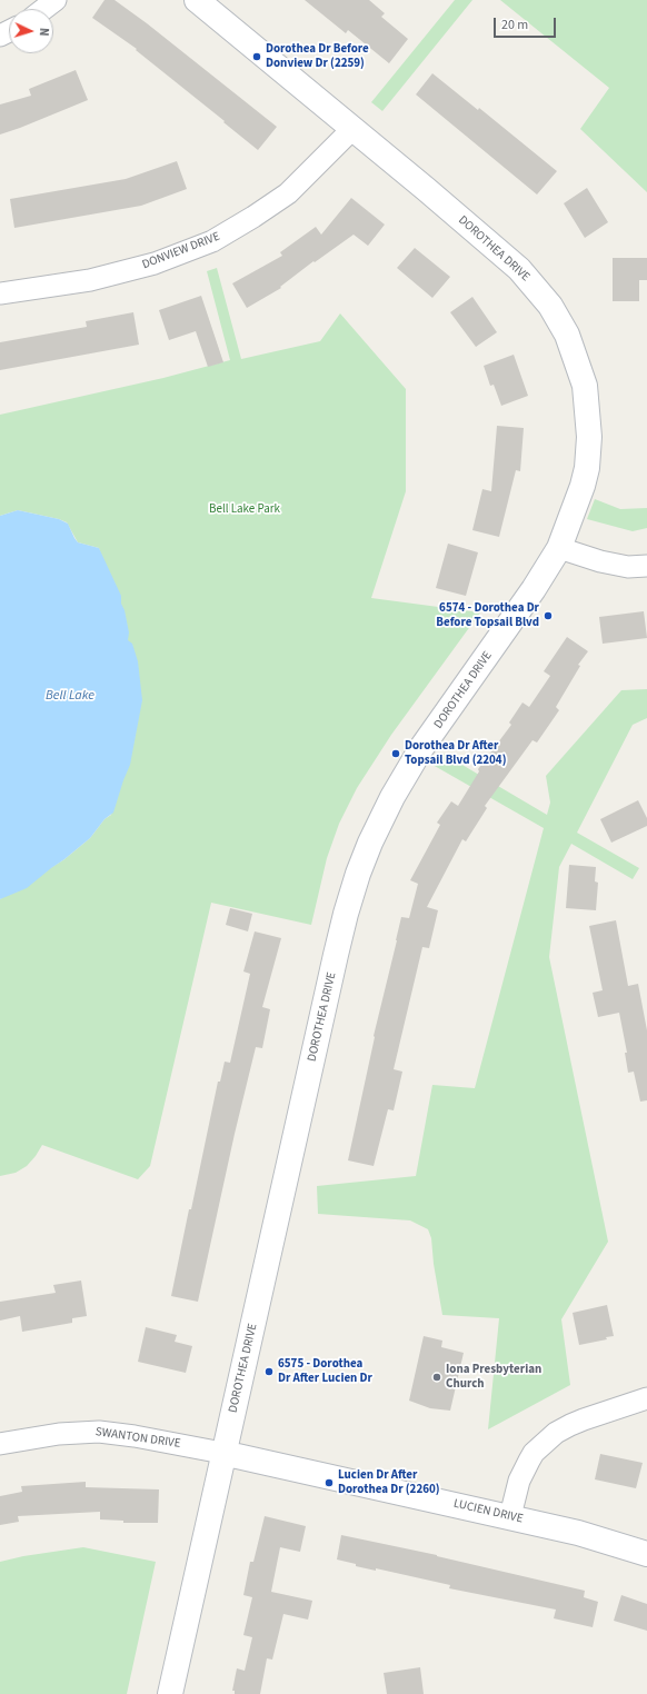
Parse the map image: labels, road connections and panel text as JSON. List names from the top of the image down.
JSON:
{
  "streets": {
    "street": [
      "DOROTHEA DRIVE",
      "DONVIEW DRIVE",
      "SWANTON DRIVE",
      "LUCIEN DRIVE"
    ]
  },
  "crossings": [
    ["DOROTHEA DRIVE", "DONVIEW DRIVE"],
    ["DOROTHEA DRIVE", "SWANTON DRIVE"],
    ["DOROTHEA DRIVE", "LUCIEN DRIVE"],
    ["SWANTON DRIVE", "LUCIEN DRIVE"]
  ],
  "water": ["Bell Lake"],
  "parks": ["Bell Lake Park"],
  "places": [
    "Dorothea Dr Before Donview Dr (2259)",
    "6574 - Dorothea Dr Before Topsail Blvd",
    "Dorothea Dr After Topsail Blvd (2204)",
    "6575 - Dorothea Dr After Lucien Dr",
    "Iona Presbyterian Church",
    "Lucien Dr After Dorothea Dr (2260)"
  ],
  "scale_bar": "20 m",
  "north": "right"
}
